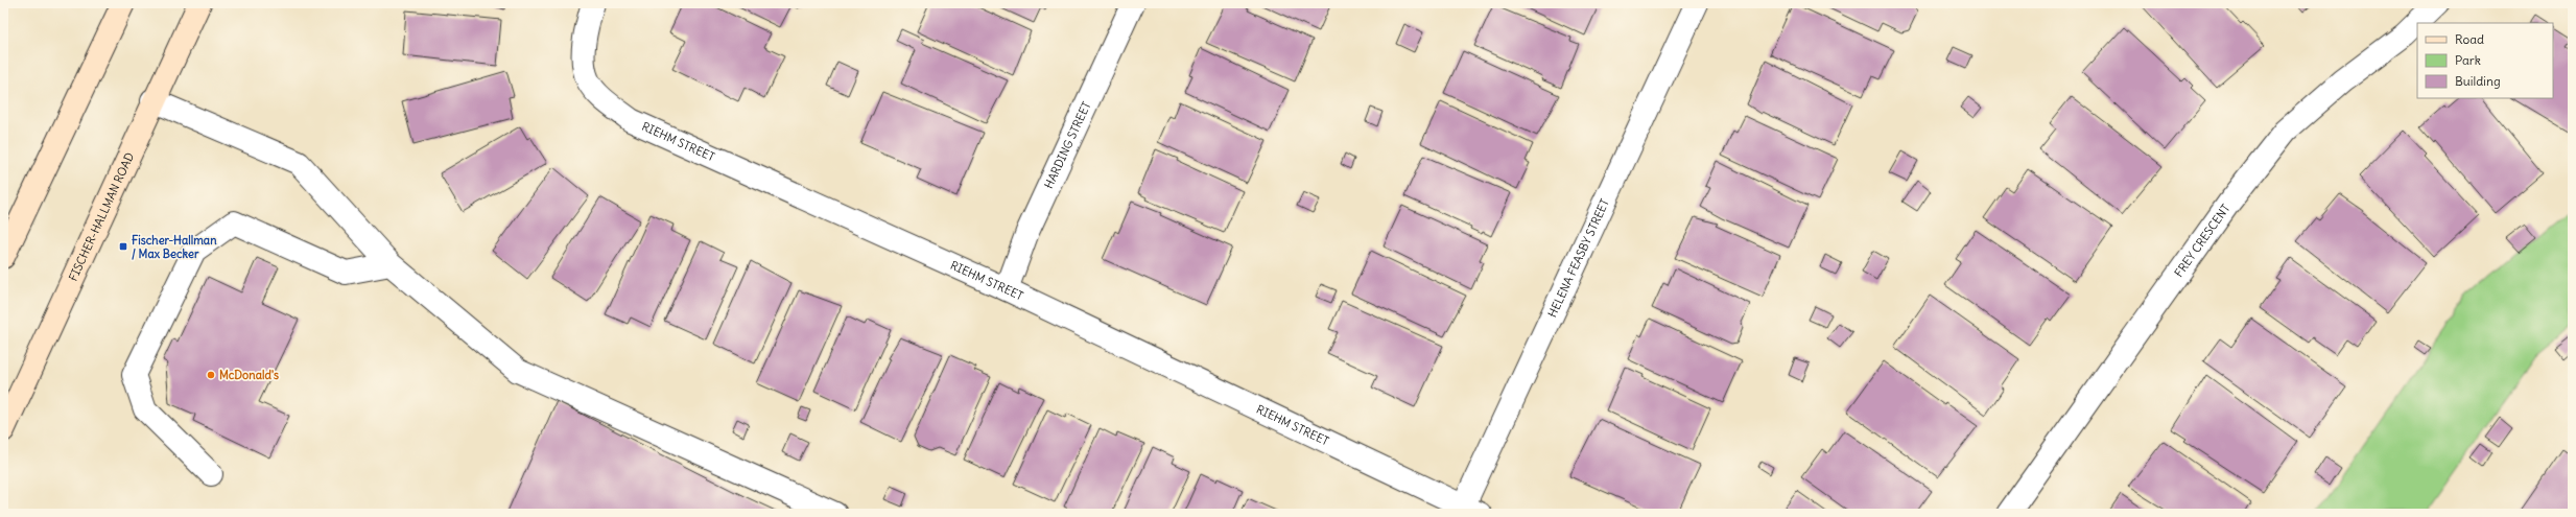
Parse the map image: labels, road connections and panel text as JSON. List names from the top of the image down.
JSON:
{
  "streets": {
    "main road": ["FISCHER-HALLMAN ROAD"],
    "street": [
      "RIEHM STREET",
      "HARDING STREET",
      "FREY CRESCENT",
      "HELENA FEASBY STREET"
    ]
  },
  "crossings": [
    ["RIEHM STREET", "HARDING STREET"],
    ["RIEHM STREET", "HELENA FEASBY STREET"]
  ],
  "places": {
    "transit": ["Fischer-Hallman / Max Becker"],
    "other": ["McDonald's"]
  },
  "legend": ["Road", "Park", "Building"]
}
